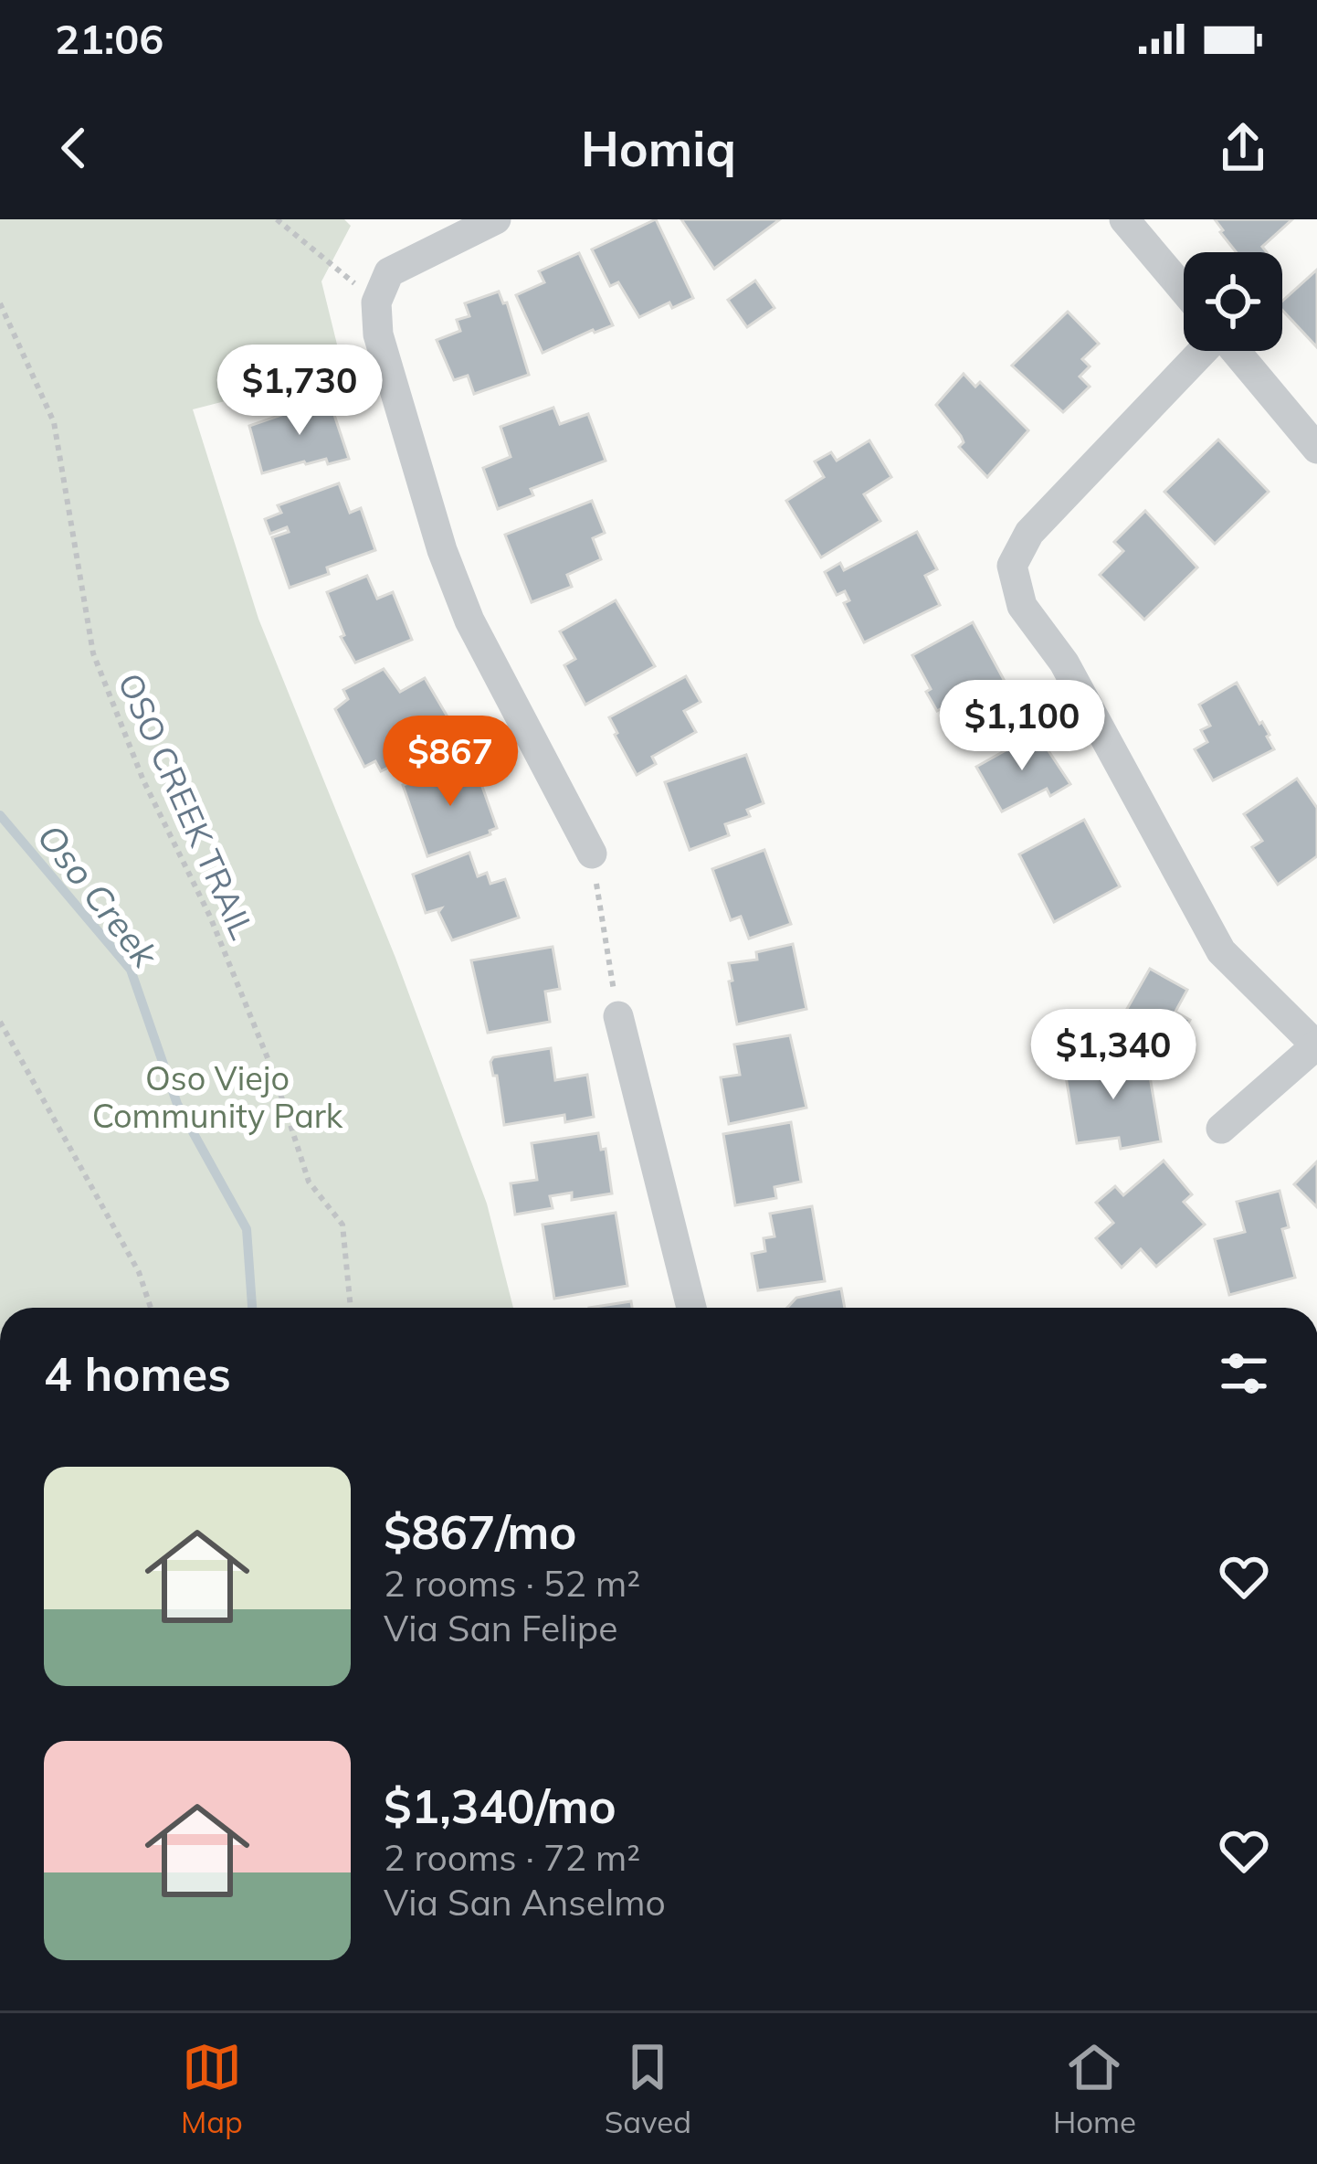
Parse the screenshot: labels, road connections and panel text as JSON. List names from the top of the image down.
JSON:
{
  "streets": {
    "path": ["OSO CREEK TRAIL"]
  },
  "water": ["Oso Creek"],
  "parks": ["Oso Viejo Community Park"],
  "page": {
    "status": "21:06",
    "header": "Homiq",
    "price": [
      "$1,730",
      "$1,100",
      "$867",
      "$1,340"
    ],
    "heading": "4 homes",
    "list": [
      {
        "name": "$867/mo",
        "note": "2 rooms · 52 m² · Via San Felipe"
      },
      {
        "name": "$1,340/mo",
        "note": "2 rooms · 72 m² · Via San Anselmo"
      }
    ],
    "tabs": ["Map", "Saved", "Home"]
  }
}
